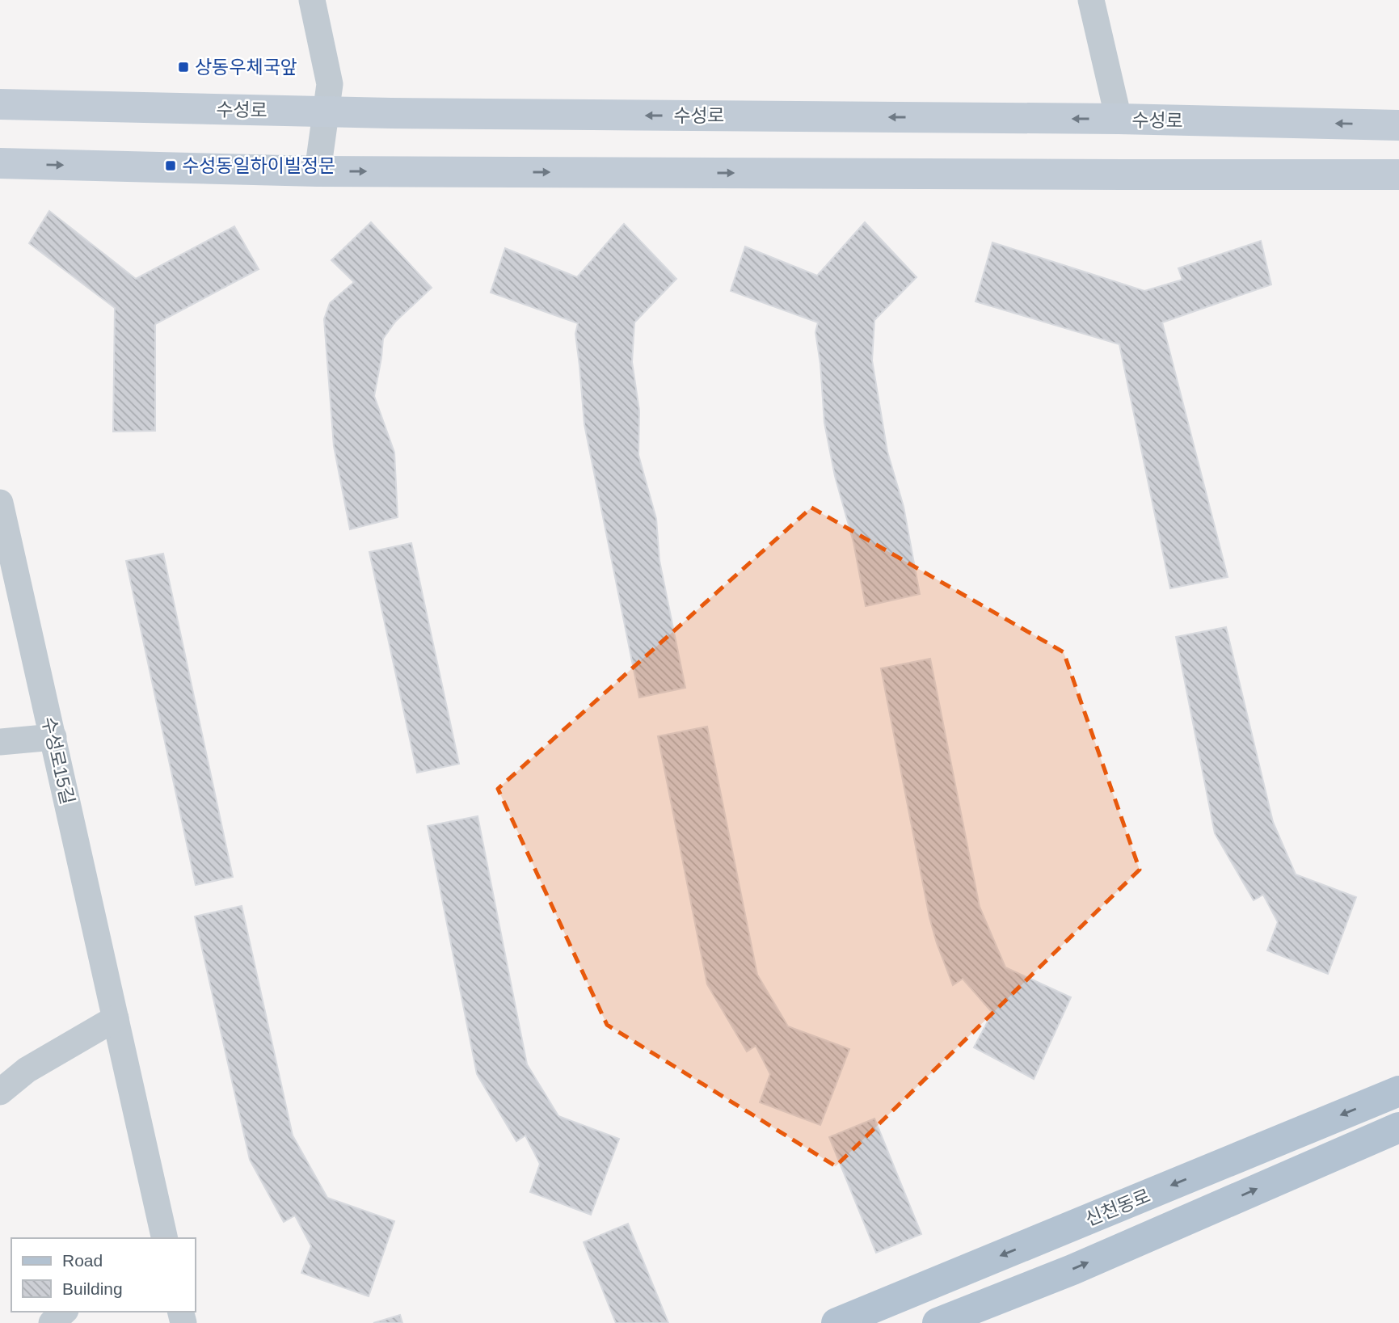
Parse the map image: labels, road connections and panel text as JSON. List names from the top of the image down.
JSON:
{
  "streets": {
    "main road": ["수성로", "신천동로"],
    "street": ["수성로15길"]
  },
  "places": {
    "transit": ["상동우체국앞", "수성동일하이빌정문"]
  },
  "legend": ["Road", "Building"]
}
